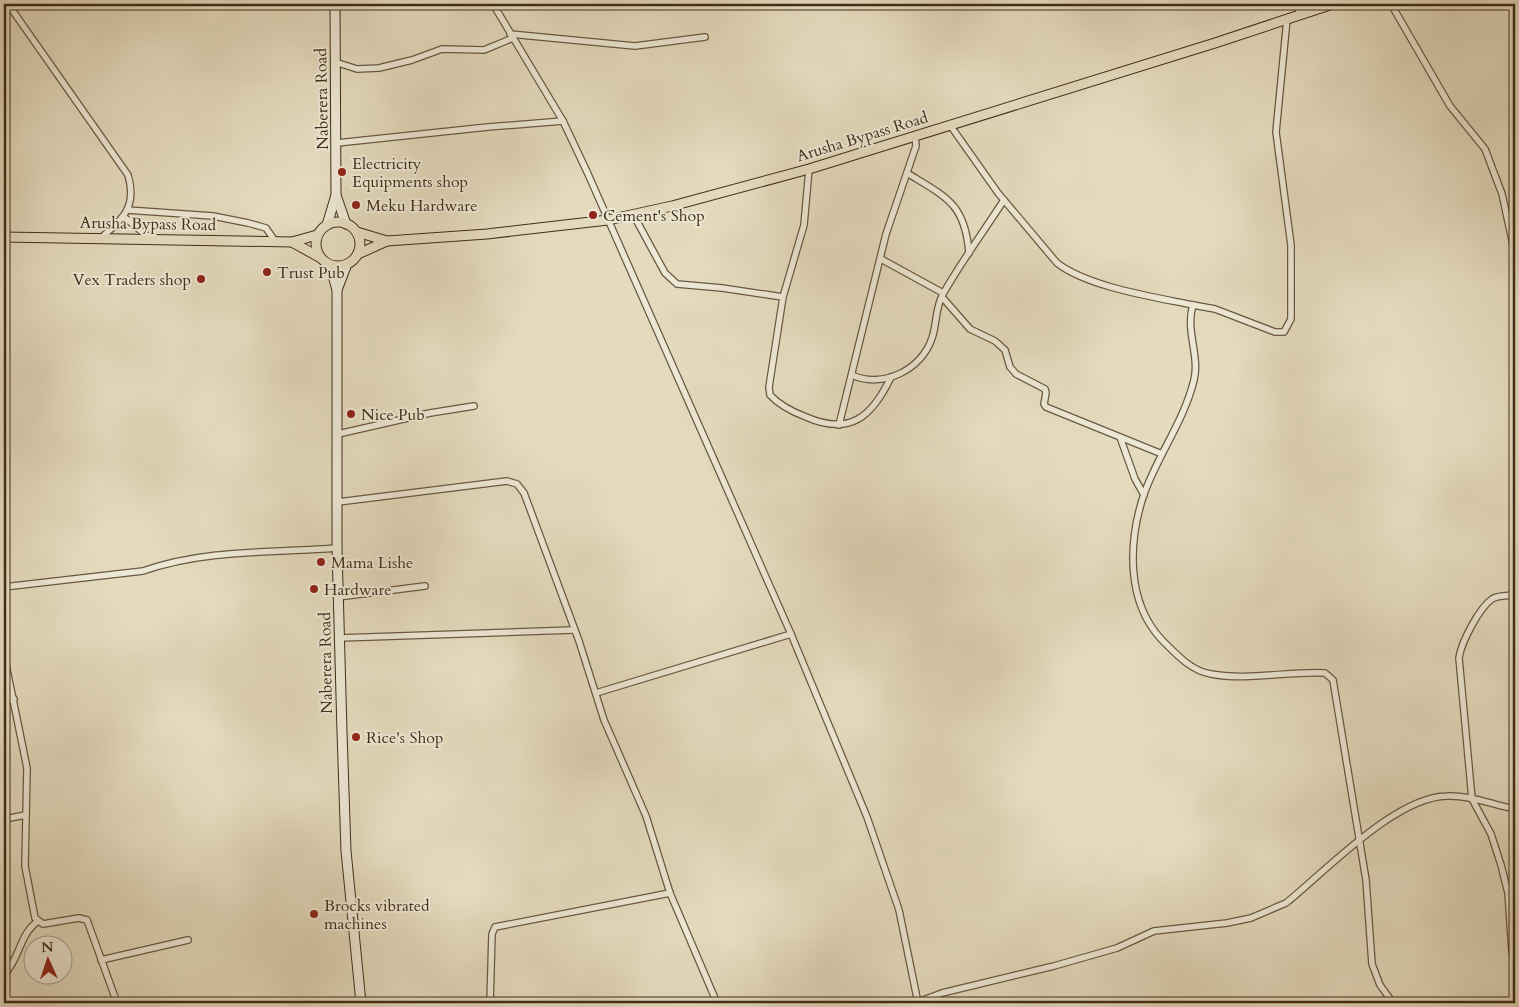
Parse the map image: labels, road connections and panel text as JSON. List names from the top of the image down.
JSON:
{
  "streets": {
    "main road": ["Arusha Bypass Road"],
    "street": ["Naberera Road"]
  },
  "crossings": [
    ["Naberera Road", "Arusha Bypass Road"]
  ],
  "places": [
    "Electricity Equipments shop",
    "Meku Hardware",
    "Cement's Shop",
    "Trust Pub",
    "Vex Traders shop",
    "Nice Pub",
    "Mama Lishe",
    "Hardware",
    "Rice's Shop",
    "Brocks vibrated machines"
  ],
  "north": "top"
}
